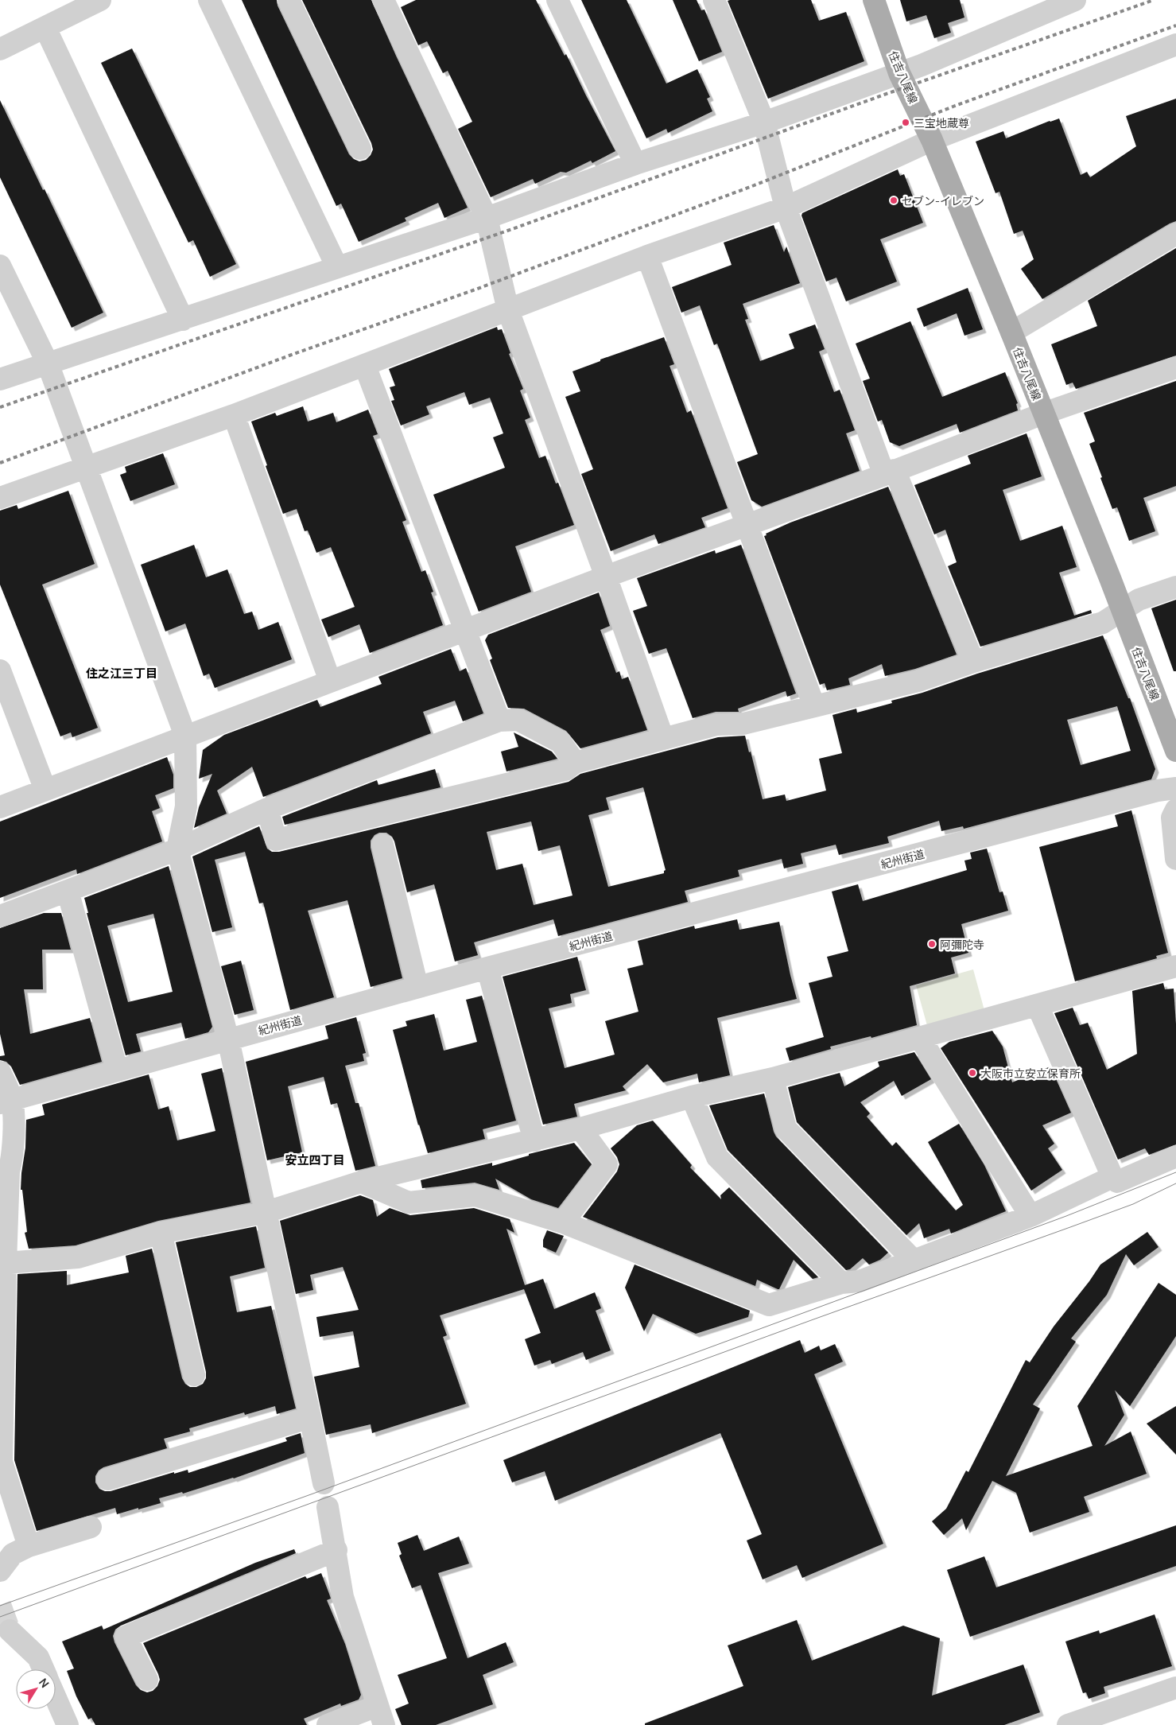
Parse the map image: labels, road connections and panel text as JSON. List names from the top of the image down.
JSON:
{
  "streets": {
    "main road": ["住吉八尾線"],
    "street": ["紀州街道"]
  },
  "districts": ["住之江三丁目", "安立四丁目"],
  "places": [
    "三宝地蔵尊",
    "セブン-イレブン",
    "阿彌陀寺",
    "大阪市立安立保育所"
  ],
  "north": "top right"
}
